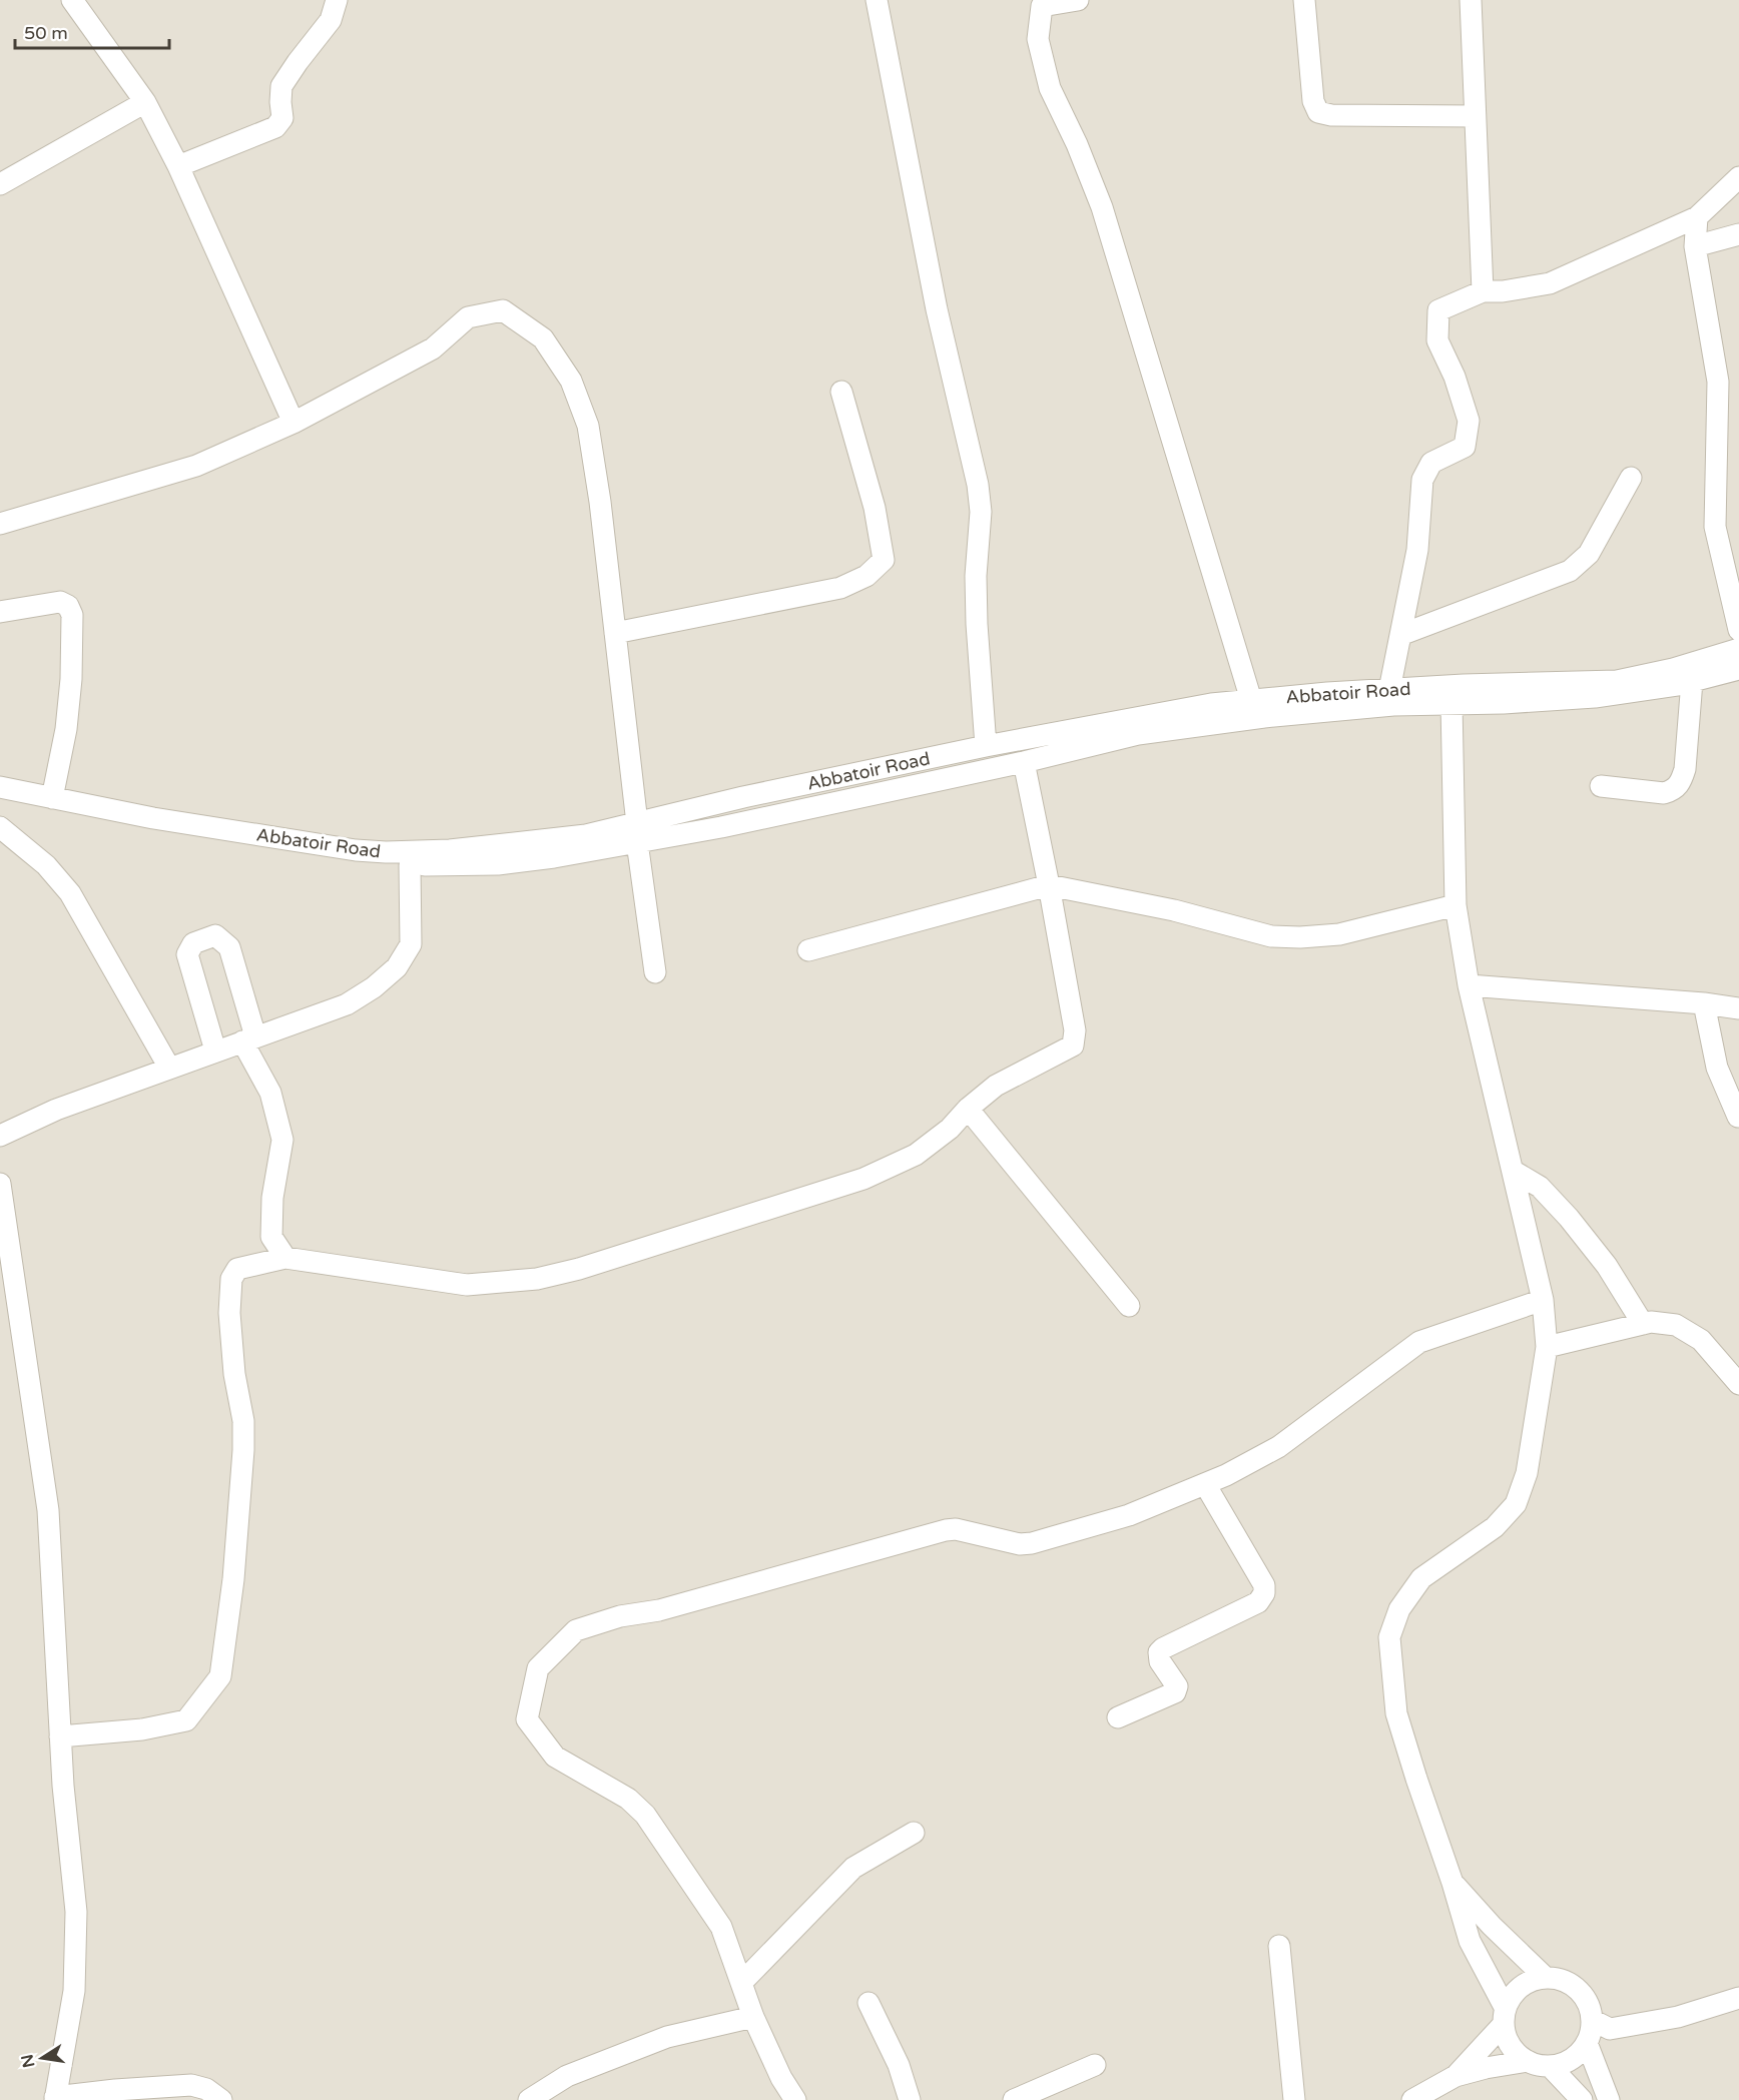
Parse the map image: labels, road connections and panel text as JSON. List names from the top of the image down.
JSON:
{
  "streets": {
    "street": ["Abbatoir Road"]
  },
  "scale_bar": "50 m",
  "north": "left"
}
